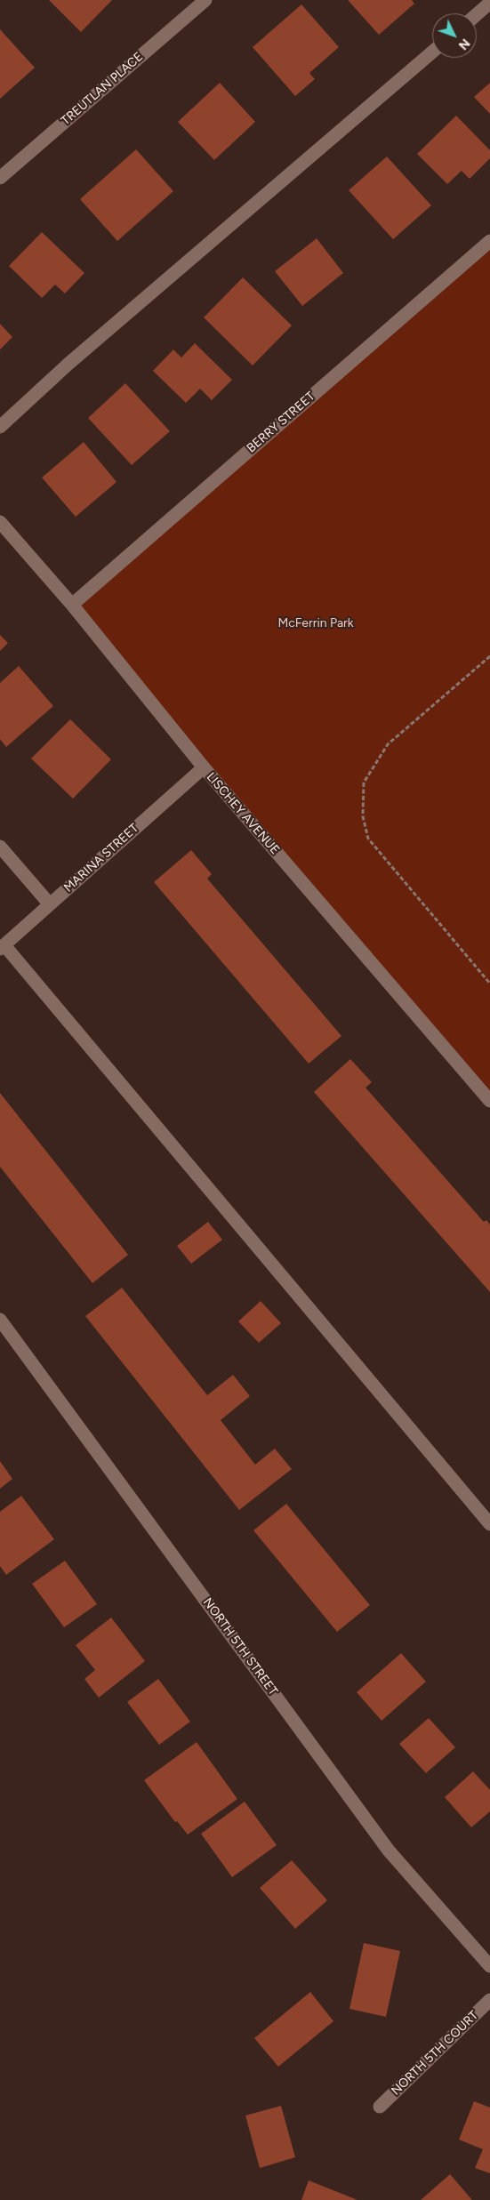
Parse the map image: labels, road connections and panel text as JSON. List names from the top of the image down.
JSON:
{
  "streets": {
    "street": [
      "TREUTLAN PLACE",
      "BERRY STREET",
      "LISCHEY AVENUE",
      "MARINA STREET",
      "NORTH 5TH STREET",
      "NORTH 5TH COURT"
    ]
  },
  "crossings": [
    ["BERRY STREET", "LISCHEY AVENUE"],
    ["LISCHEY AVENUE", "MARINA STREET"]
  ],
  "parks": ["McFerrin Park"],
  "north": "bottom right"
}
